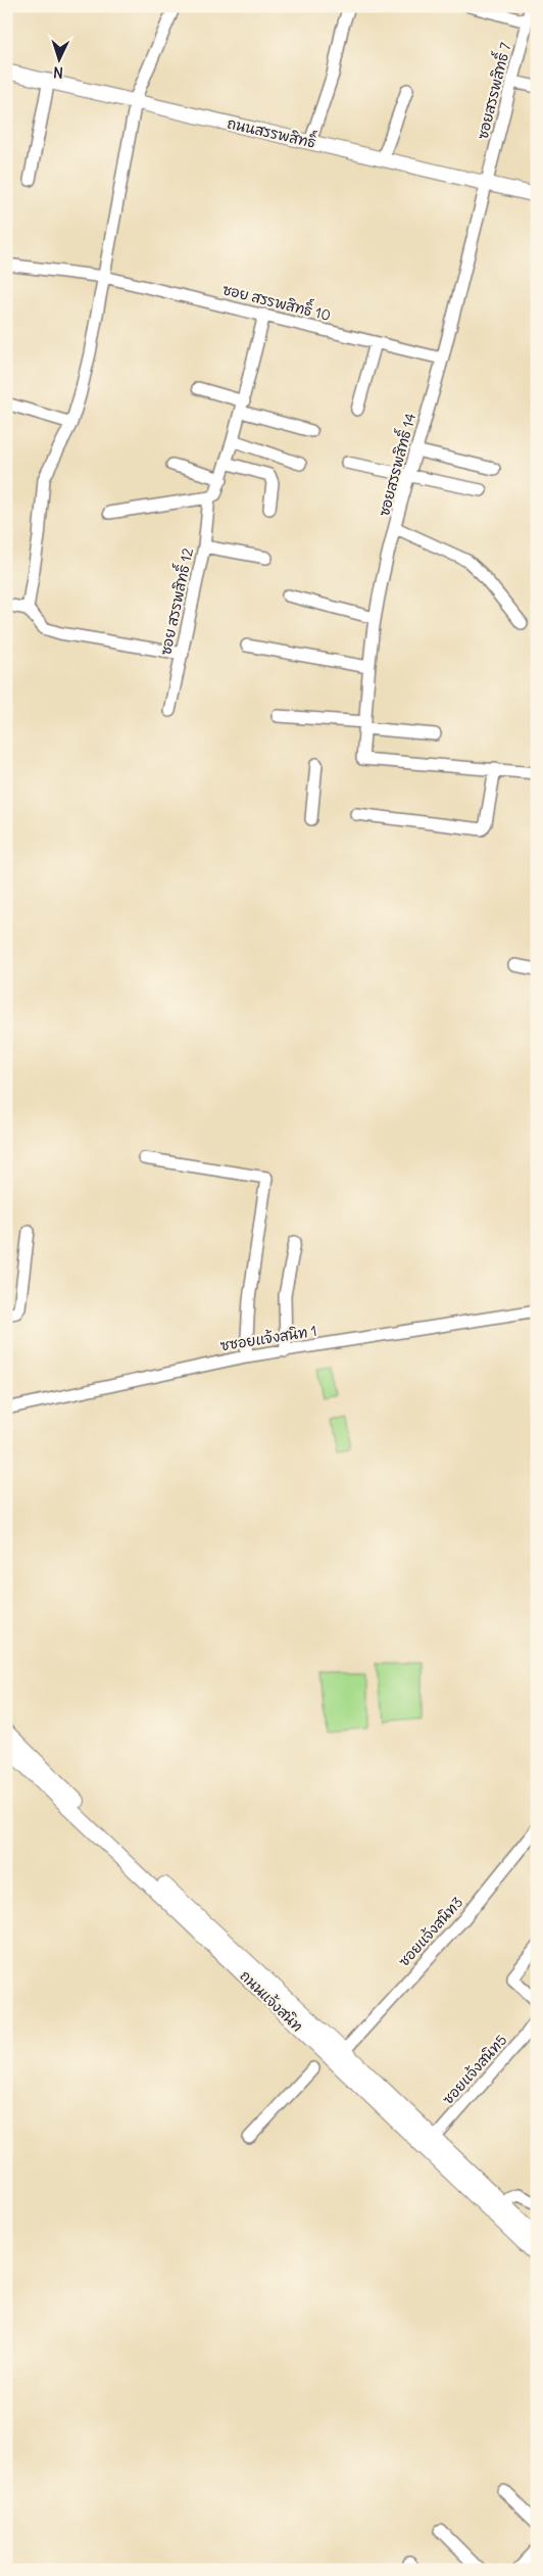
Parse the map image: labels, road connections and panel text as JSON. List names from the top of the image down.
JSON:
{
  "streets": {
    "main road": ["ถนนสรรพสิทธิ์", "ถนนแจ้งสนิท"],
    "street": [
      "ซอยสรรพสิทธิ์ 7",
      "ซอย สรรพสิทธิ์ 10",
      "ซอยสรรพสิทธิ์ 14",
      "ซอย สรรพสิทธิ์ 12",
      "ซซอยแจ้งสนิท 1",
      "ซอยแจ้งสนิท3",
      "ซอยแจ้งสนิท5"
    ]
  },
  "crossings": [
    ["ซอยสรรพสิทธิ์ 7", "ถนนสรรพสิทธิ์"],
    ["ซอยสรรพสิทธิ์ 7", "ซอยสรรพสิทธิ์ 14"],
    ["ถนนสรรพสิทธิ์", "ซอยสรรพสิทธิ์ 14"],
    ["ซอย สรรพสิทธิ์ 10", "ซอยสรรพสิทธิ์ 14"],
    ["ซอย สรรพสิทธิ์ 10", "ซอย สรรพสิทธิ์ 12"],
    ["ซอยแจ้งสนิท3", "ถนนแจ้งสนิท"],
    ["ถนนแจ้งสนิท", "ซอยแจ้งสนิท5"]
  ],
  "north": "bottom"
}
